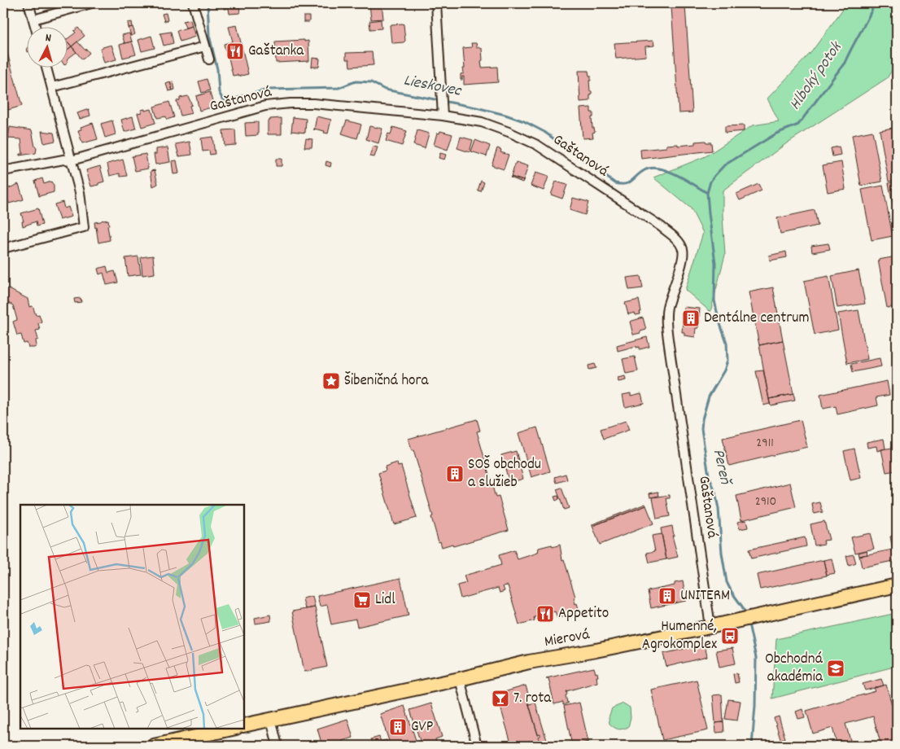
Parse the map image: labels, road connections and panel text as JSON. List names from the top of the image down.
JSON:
{
  "streets": {
    "main road": ["Mierová"],
    "street": ["Gaštanová"]
  },
  "crossings": [
    ["Gaštanová", "Mierová"]
  ],
  "water": ["Hlboký potok", "Lieskovec", "Pereň"],
  "places": {
    "restaurant": ["Gaštanka", "Appetito"],
    "building": [
      "Dentálne centrum",
      "SOŠ obchodu a služieb",
      "UNITERM",
      "GVP"
    ],
    "place": ["Šibeničná hora"],
    "supermarket": ["Lidl"],
    "bus stop": ["Humenné, Agrokomplex"],
    "school or university": ["Obchodná akadémia"],
    "bar": ["7. rota"]
  },
  "house_numbers": ["2911", "2910"],
  "north": "top"
}
